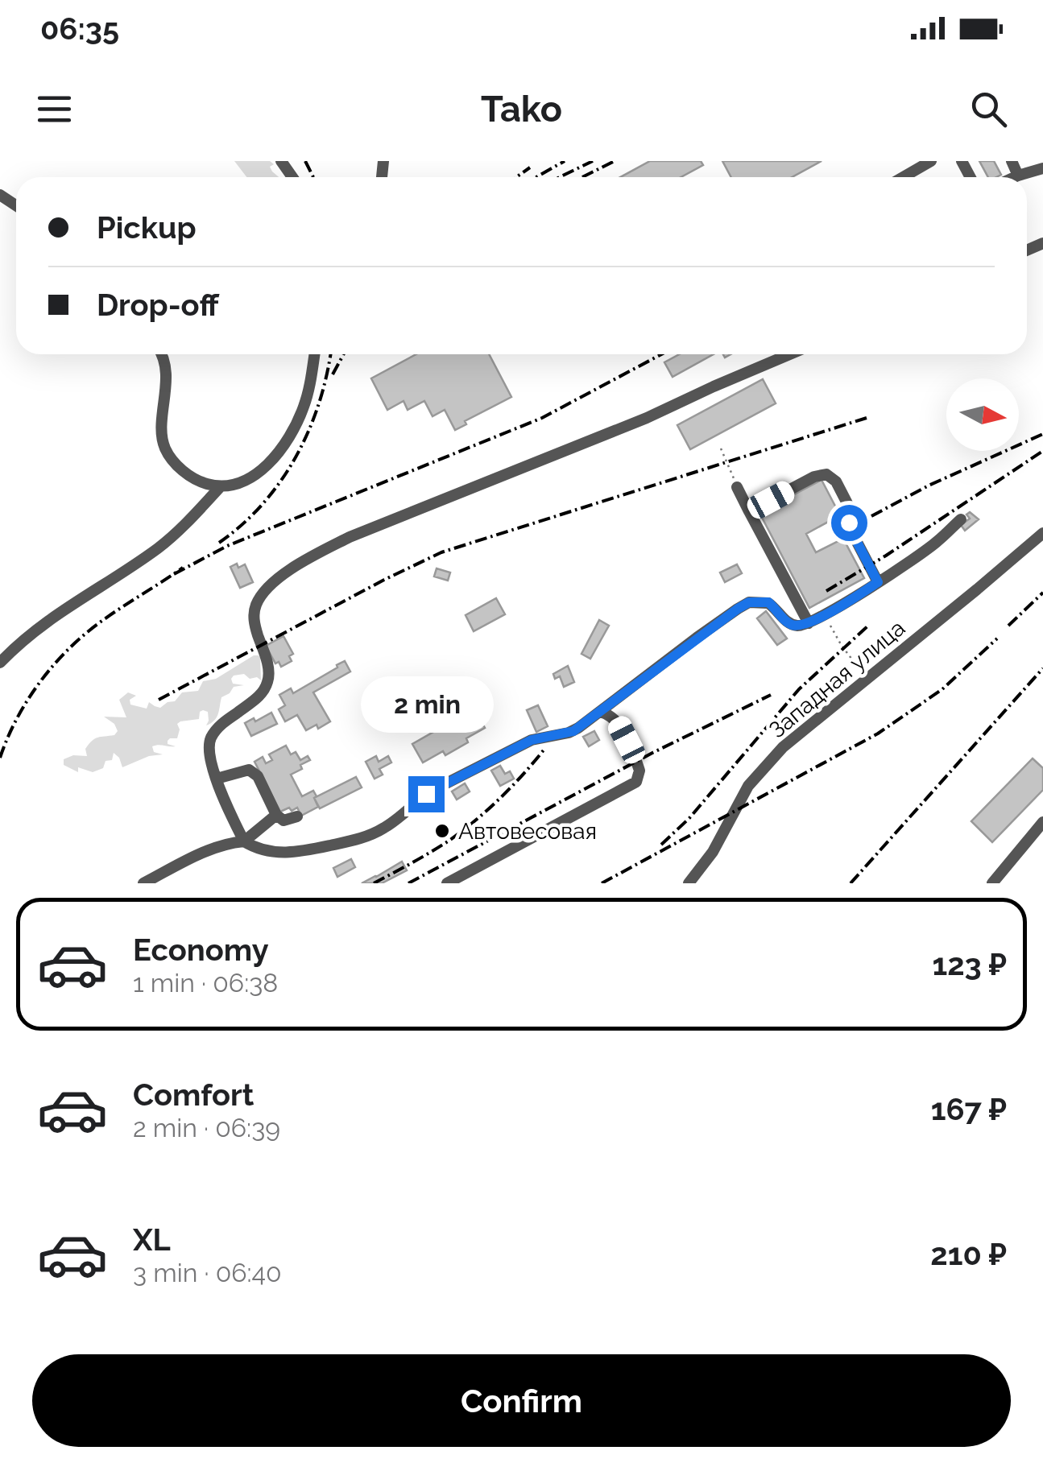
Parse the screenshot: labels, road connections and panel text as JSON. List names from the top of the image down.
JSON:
{
  "streets": {
    "street": ["Западная улица"]
  },
  "places": ["Автовесовая"],
  "north": "right",
  "page": {
    "status": "06:35",
    "header": "Tako",
    "banner": ["Pickup", "Drop-off"],
    "bubble": "2 min",
    "list": [
      {
        "name": "Economy",
        "note": "1 min · 06:38",
        "value": "123 ₽"
      },
      {
        "name": "Comfort",
        "note": "2 min · 06:39",
        "value": "167 ₽"
      },
      {
        "name": "XL",
        "note": "3 min · 06:40",
        "value": "210 ₽"
      }
    ],
    "buttons": "Confirm"
  }
}
